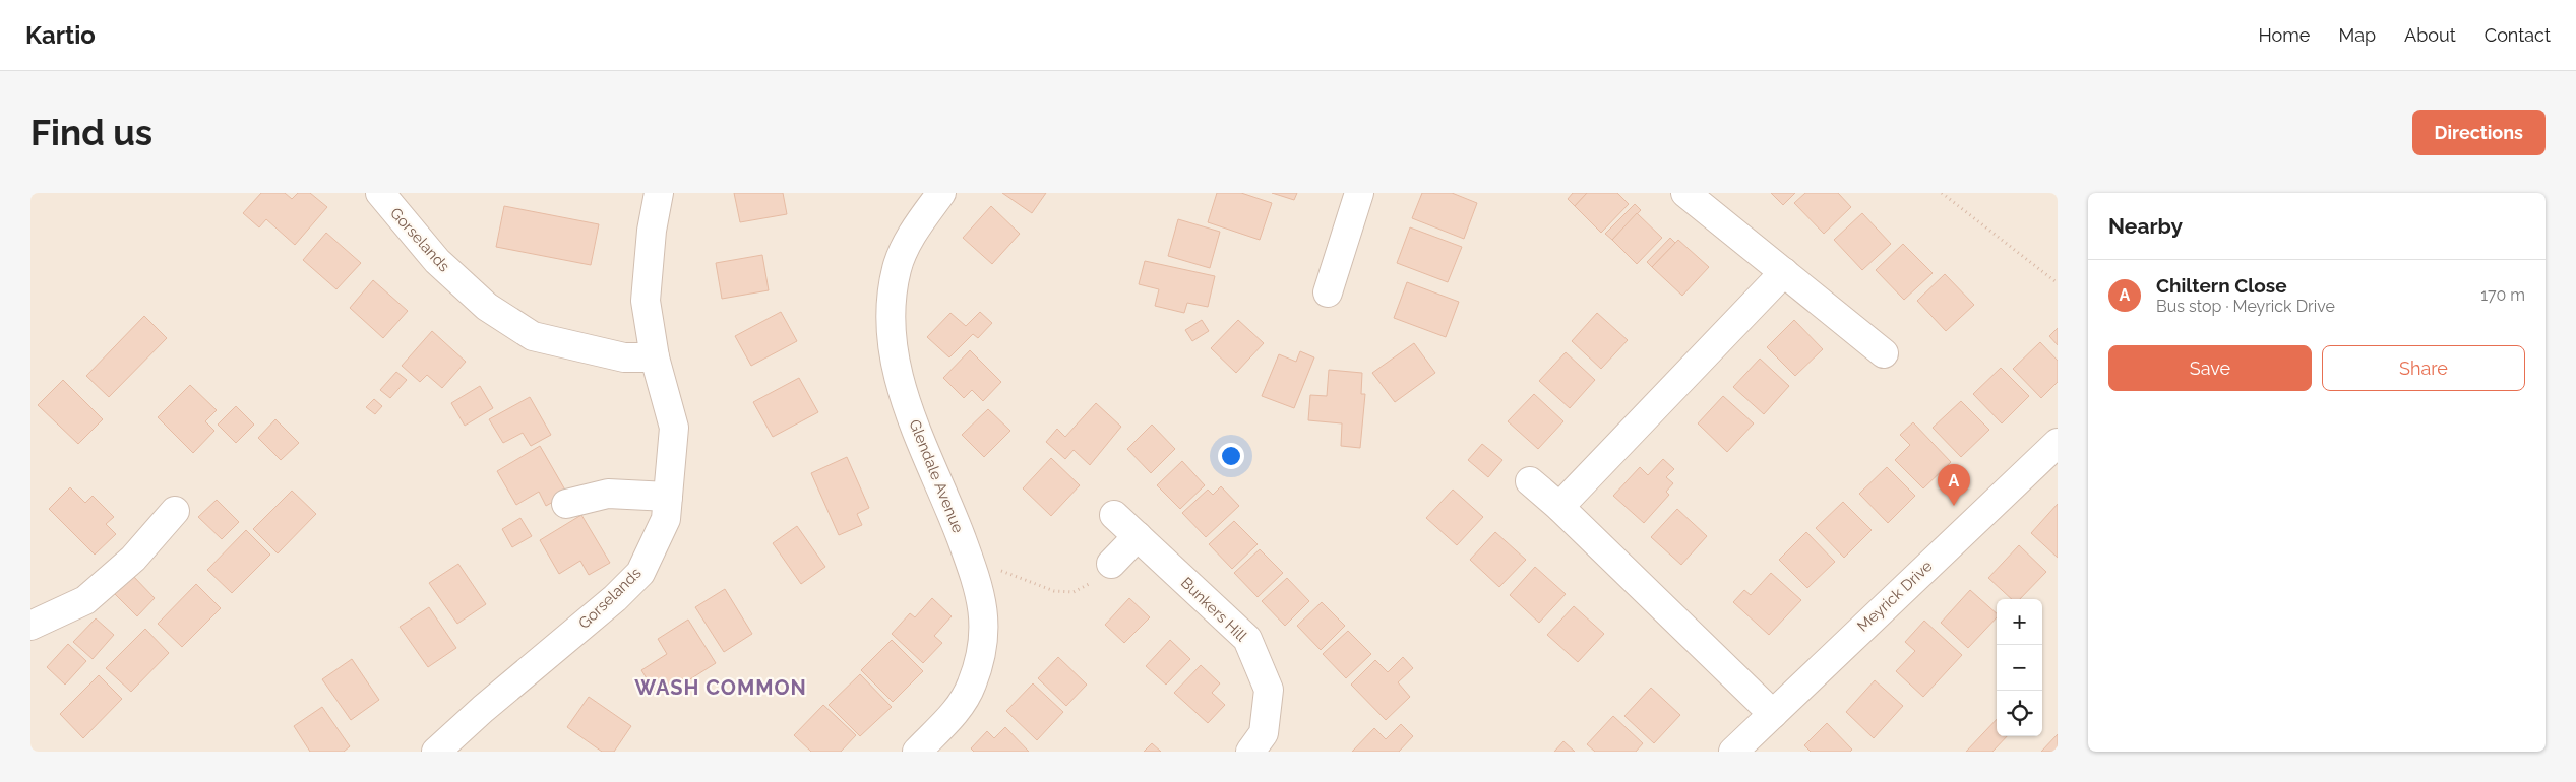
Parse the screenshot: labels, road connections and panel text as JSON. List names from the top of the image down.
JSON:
{
  "streets": {
    "street": [
      "Gorselands",
      "Glendale Avenue",
      "Meyrick Drive",
      "Bunkers Hill"
    ]
  },
  "districts": ["WASH COMMON"],
  "page": {
    "header": "Kartio",
    "nav": [
      "Home",
      "Map",
      "About",
      "Contact"
    ],
    "buttons": [
      "Directions",
      ["Save", "Share"]
    ],
    "title": "Find us",
    "heading": "Nearby",
    "list": [
      {
        "mark": "A",
        "name": "Chiltern Close",
        "note": "Bus stop · Meyrick Drive",
        "value": "170 m"
      }
    ],
    "pins": "A",
    "map_buttons": ["+", "−"]
  }
}
